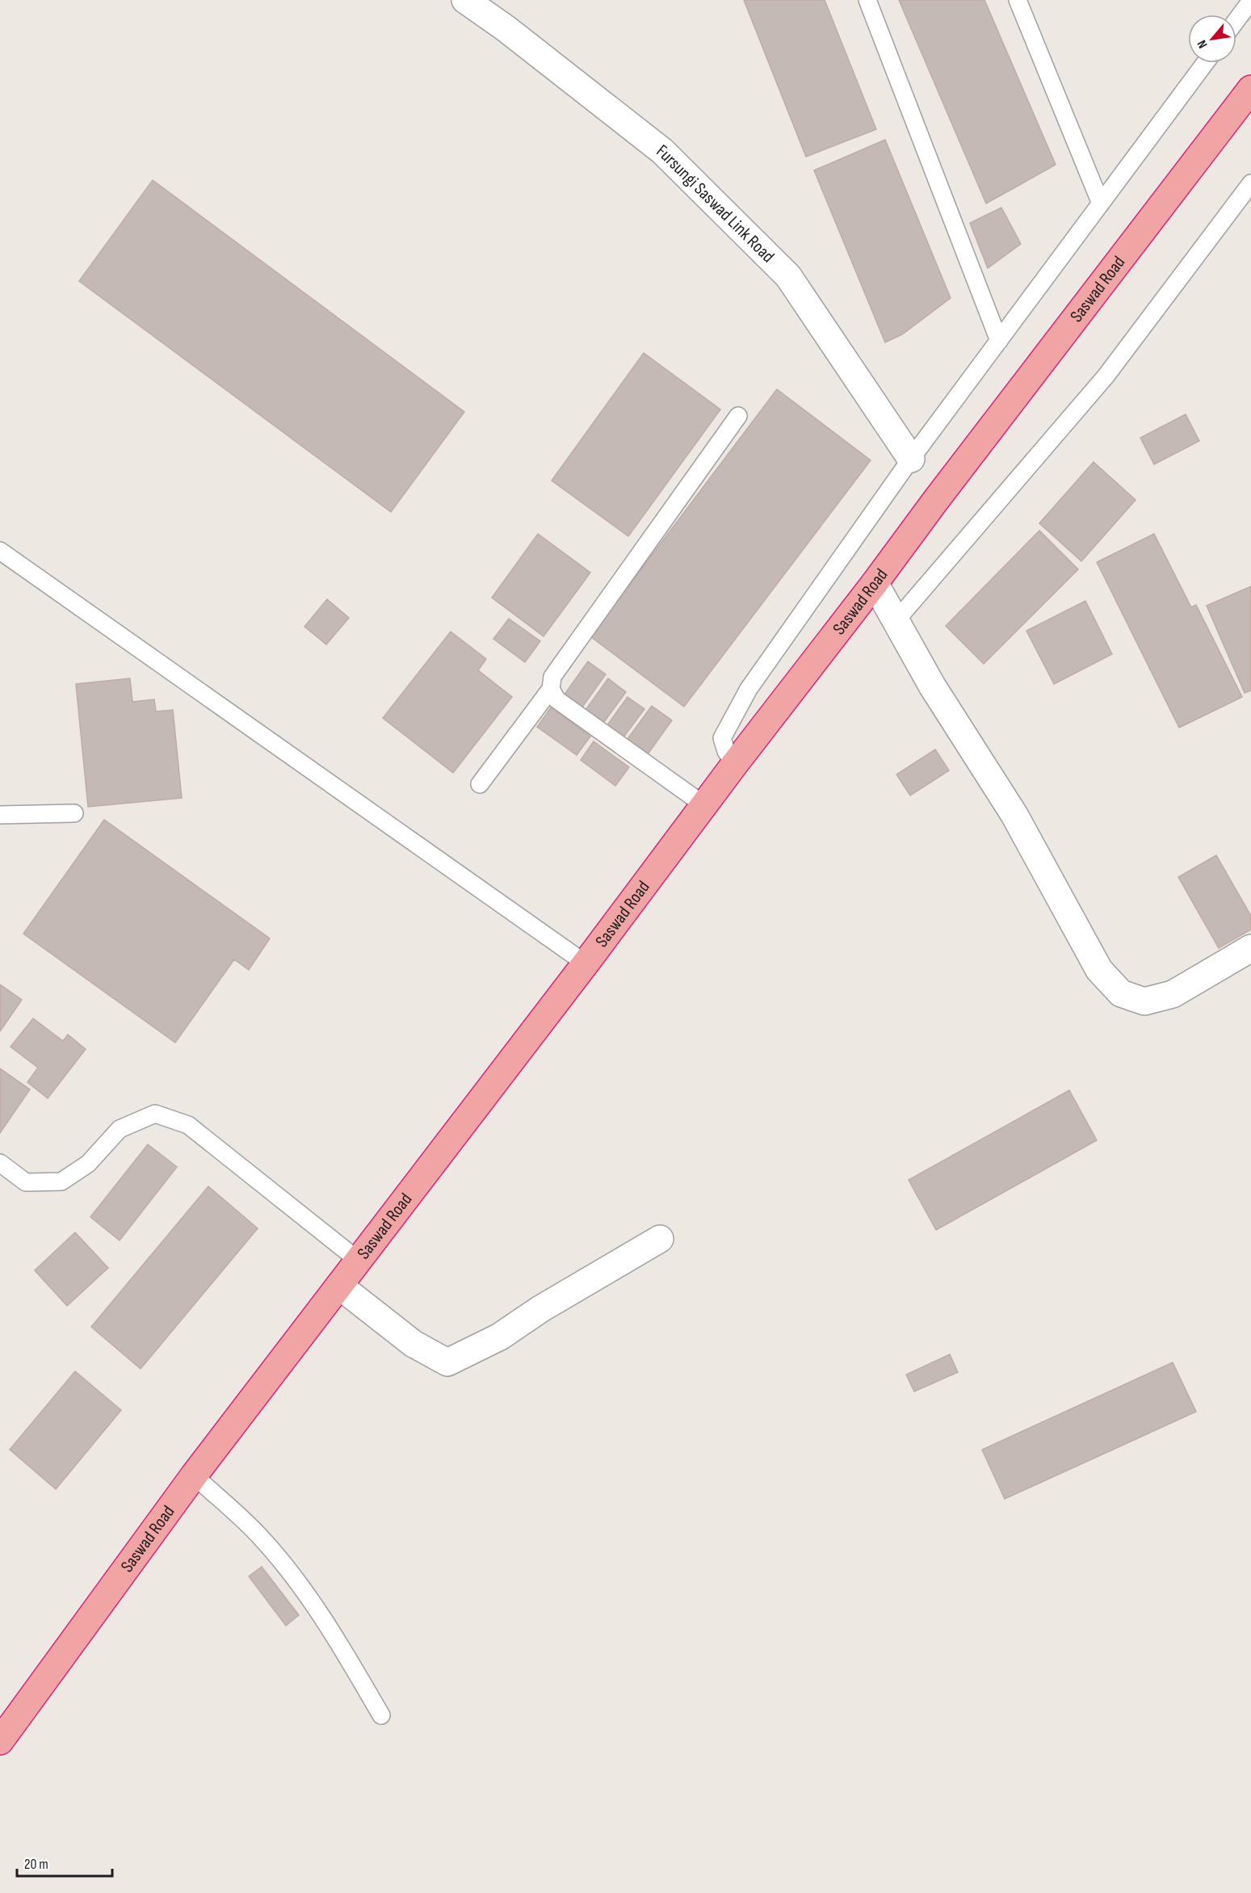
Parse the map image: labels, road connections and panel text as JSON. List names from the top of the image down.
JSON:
{
  "streets": {
    "highway": ["Saswad Road"],
    "street": ["Fursungi Saswad Link Road"]
  },
  "scale_bar": "20 m",
  "north": "bottom left"
}
